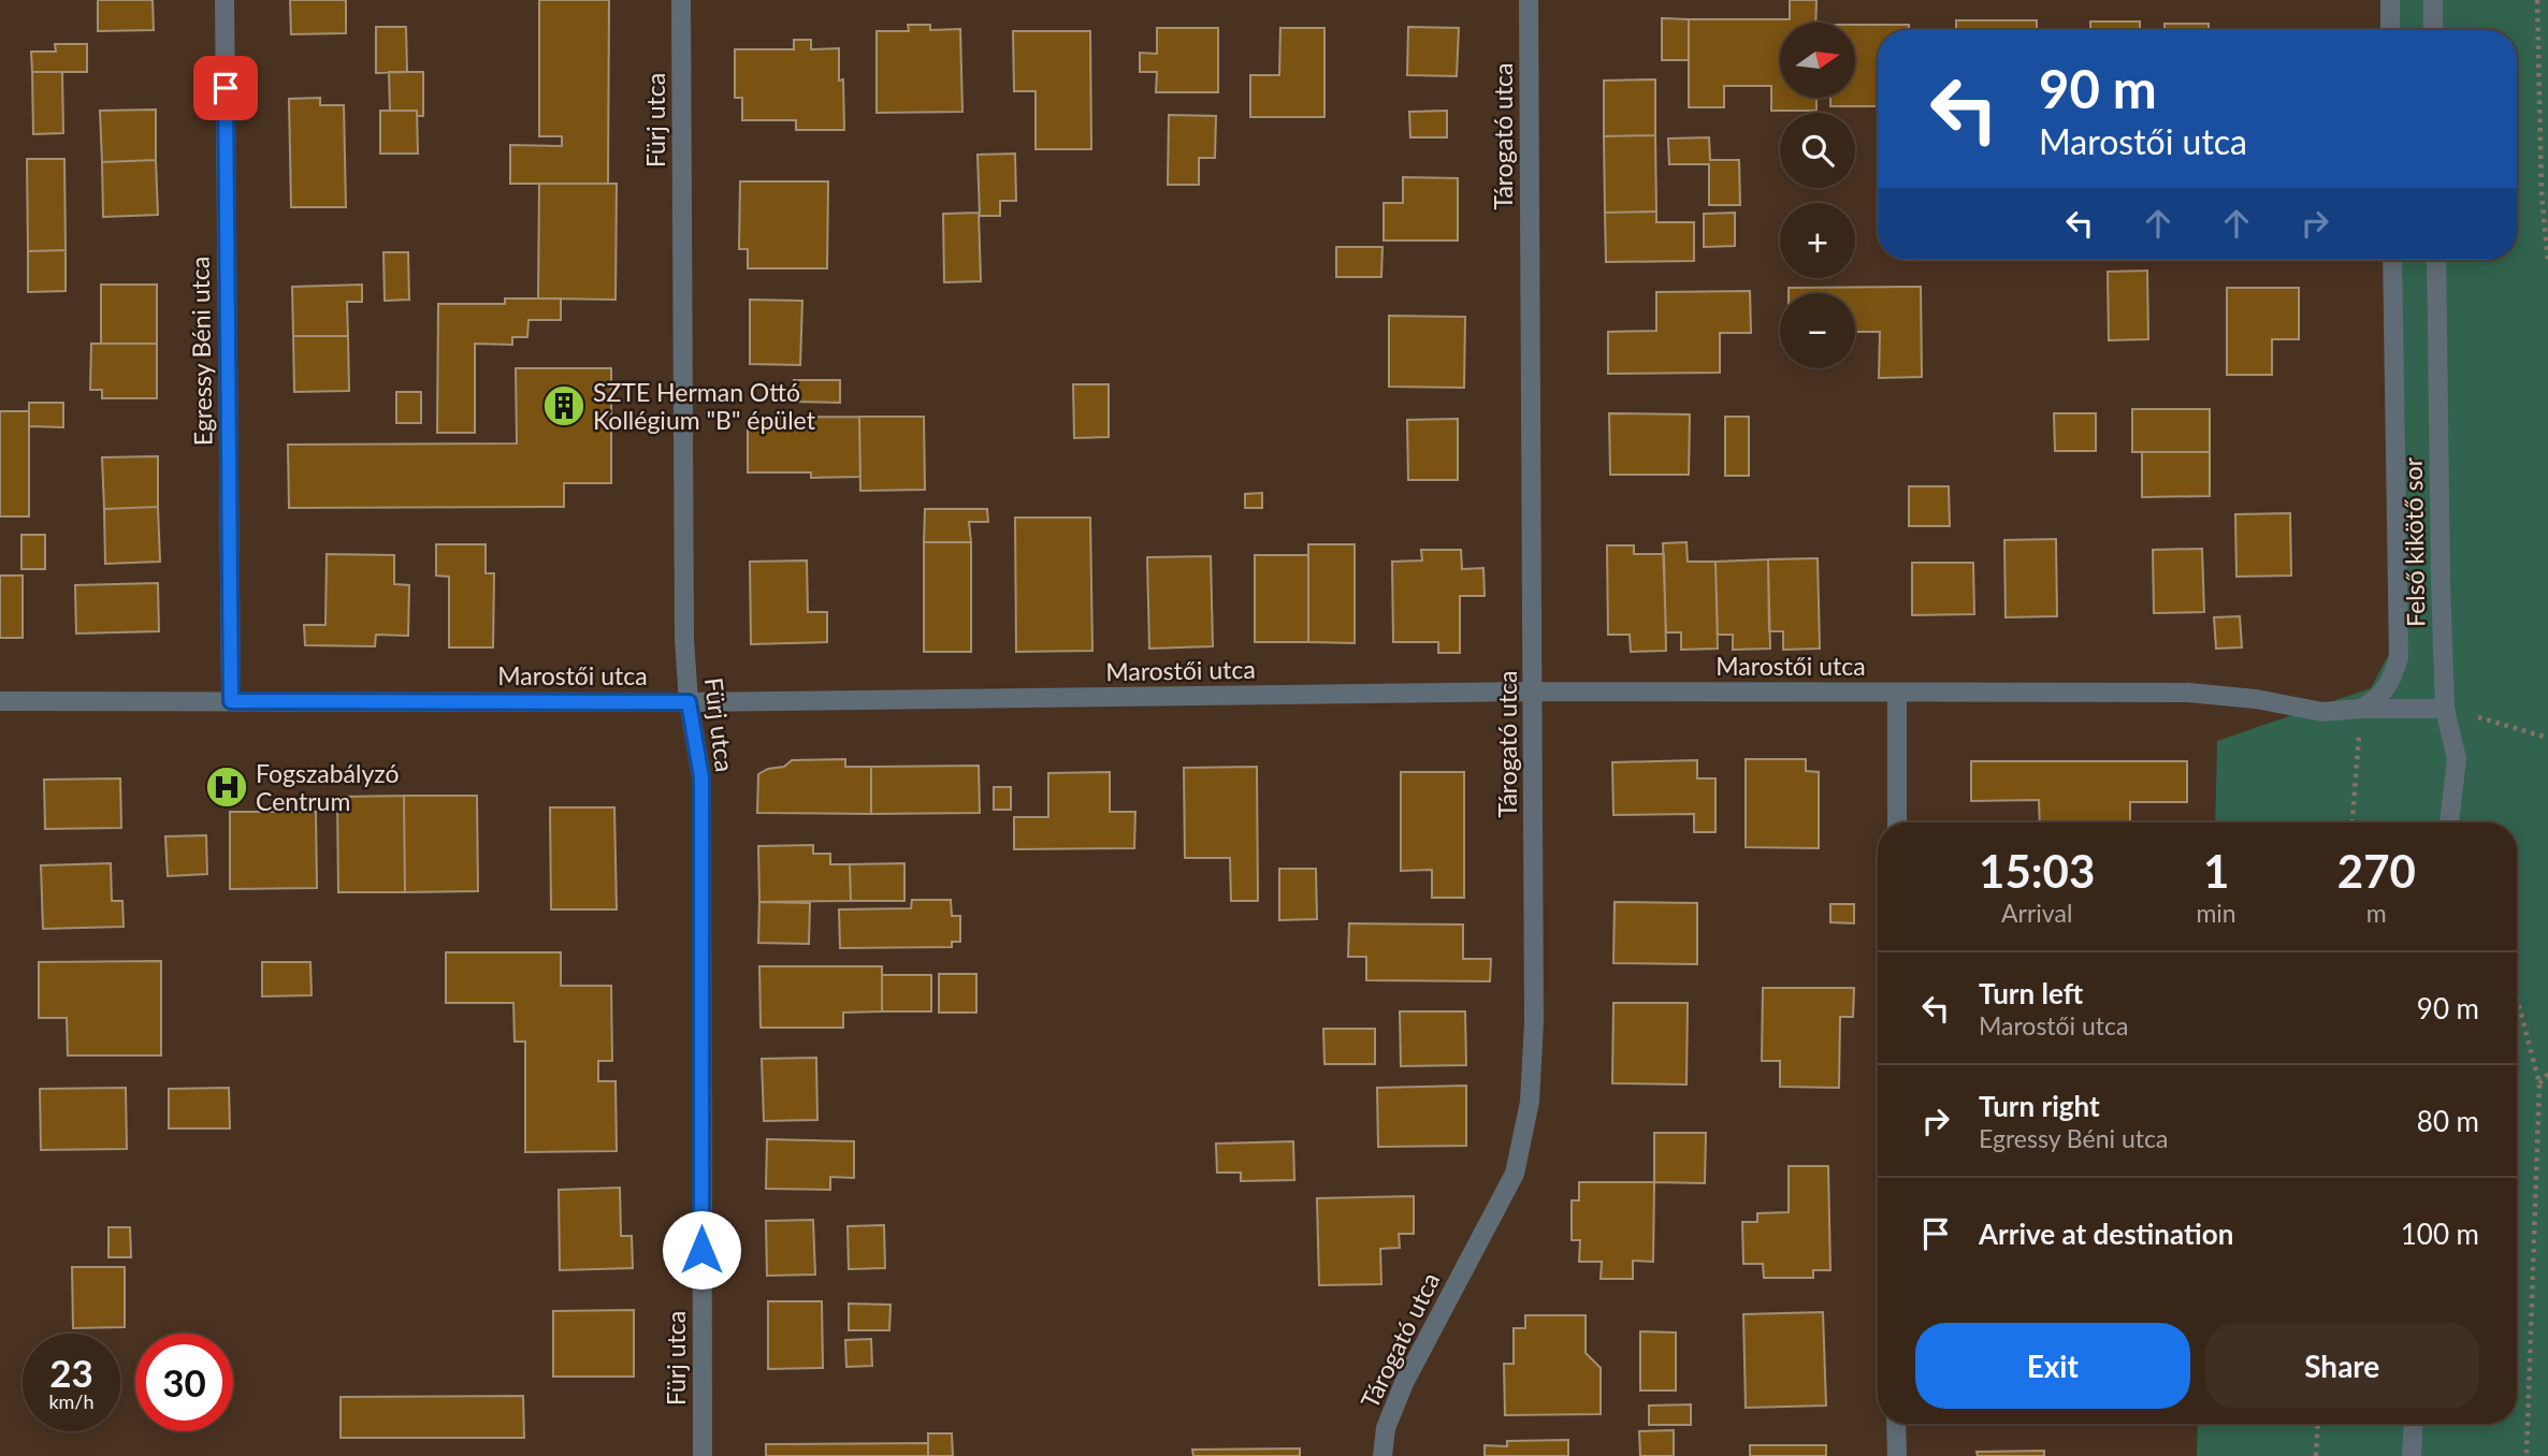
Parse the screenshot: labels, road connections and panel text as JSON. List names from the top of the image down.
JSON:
{
  "streets": {
    "street": [
      "Fürj utca",
      "Tárogató utca",
      "Egressy Béni utca",
      "Felső kikötő sor",
      "Marostői utca"
    ]
  },
  "crossings": [
    ["Fürj utca", "Marostői utca"],
    ["Tárogató utca", "Marostői utca"],
    ["Egressy Béni utca", "Marostői utca"],
    ["Felső kikötő sor", "Marostői utca"]
  ],
  "places": {
    "building": ["SZTE Herman Ottó Kollégium \"B\" épület"],
    "hospital": ["Fogszabályzó Centrum"]
  },
  "north": "right",
  "page": {
    "map_buttons": ["+", "−"],
    "turn": ["90 m", "Marostői utca"],
    "eta": [
      "15:03",
      "Arrival",
      "1",
      "min",
      "270",
      "m"
    ],
    "list": [
      {
        "name": "Turn left",
        "note": "Marostői utca",
        "value": "90 m"
      },
      {
        "name": "Turn right",
        "note": "Egressy Béni utca",
        "value": "80 m"
      },
      {
        "name": "Arrive at destination",
        "value": "100 m"
      }
    ],
    "buttons": ["Exit", "Share"],
    "speed": "23 km/h",
    "limit": "30"
  }
}
